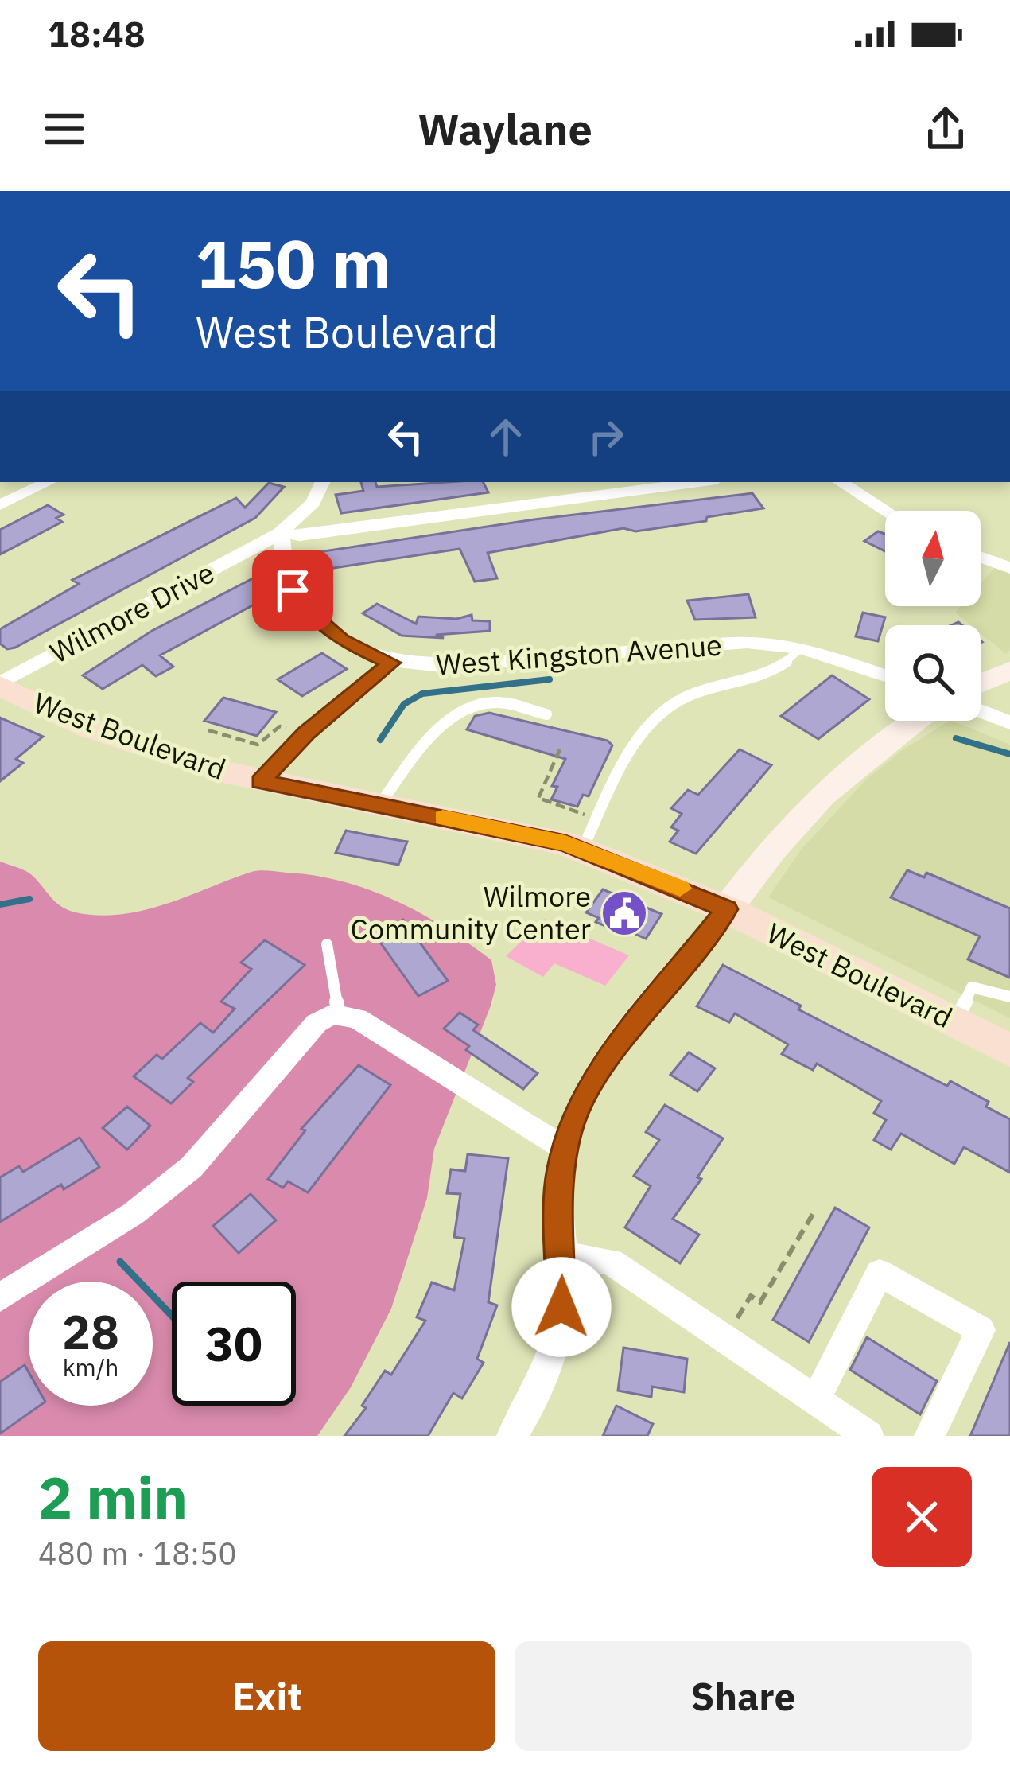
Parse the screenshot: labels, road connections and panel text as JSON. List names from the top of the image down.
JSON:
{
  "streets": {
    "main road": ["West Boulevard"],
    "street": ["Wilmore Drive", "West Kingston Avenue"]
  },
  "crossings": [
    ["Wilmore Drive", "West Kingston Avenue"],
    ["Wilmore Drive", "West Boulevard"]
  ],
  "places": {
    "public building": ["Wilmore Community Center"]
  },
  "north": "top",
  "page": {
    "status": "18:48",
    "header": "Waylane",
    "turn": ["150 m", "West Boulevard"],
    "speed": "28 km/h",
    "limit": "30",
    "heading": ["2 min", "480 m · 18:50"],
    "buttons": ["Exit", "Share"]
  }
}
